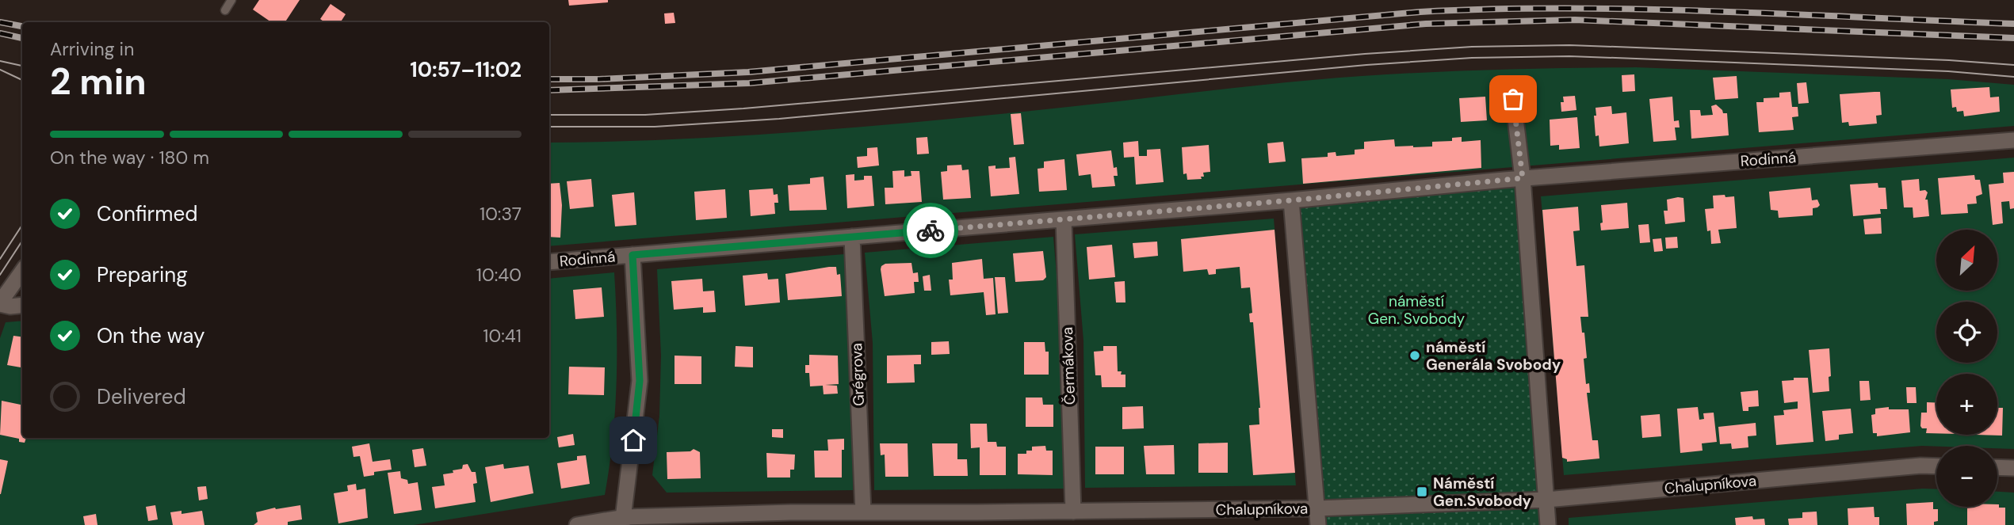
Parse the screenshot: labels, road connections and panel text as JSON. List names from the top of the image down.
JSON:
{
  "streets": {
    "street": [
      "Rodinná",
      "Čermákova",
      "Grégrova",
      "Chalupníkova"
    ]
  },
  "crossings": [
    ["Rodinná", "Čermákova"],
    ["Rodinná", "Grégrova"],
    ["Čermákova", "Chalupníkova"],
    ["Grégrova", "Chalupníkova"]
  ],
  "parks": ["náměstí Gen. Svobody"],
  "places": {
    "other": ["náměstí Generála Svobody"],
    "transit": ["Náměstí Gen.Svobody"]
  },
  "north": "top right",
  "page": {
    "heading": ["2 min", "Arriving in", "10:57–11:02"],
    "bar": "On the way · 180 m",
    "list": [
      ["Confirmed", "10:37"],
      ["Preparing", "10:40"],
      ["On the way", "10:41"],
      "Delivered"
    ],
    "map_buttons": ["+", "−"]
  }
}
